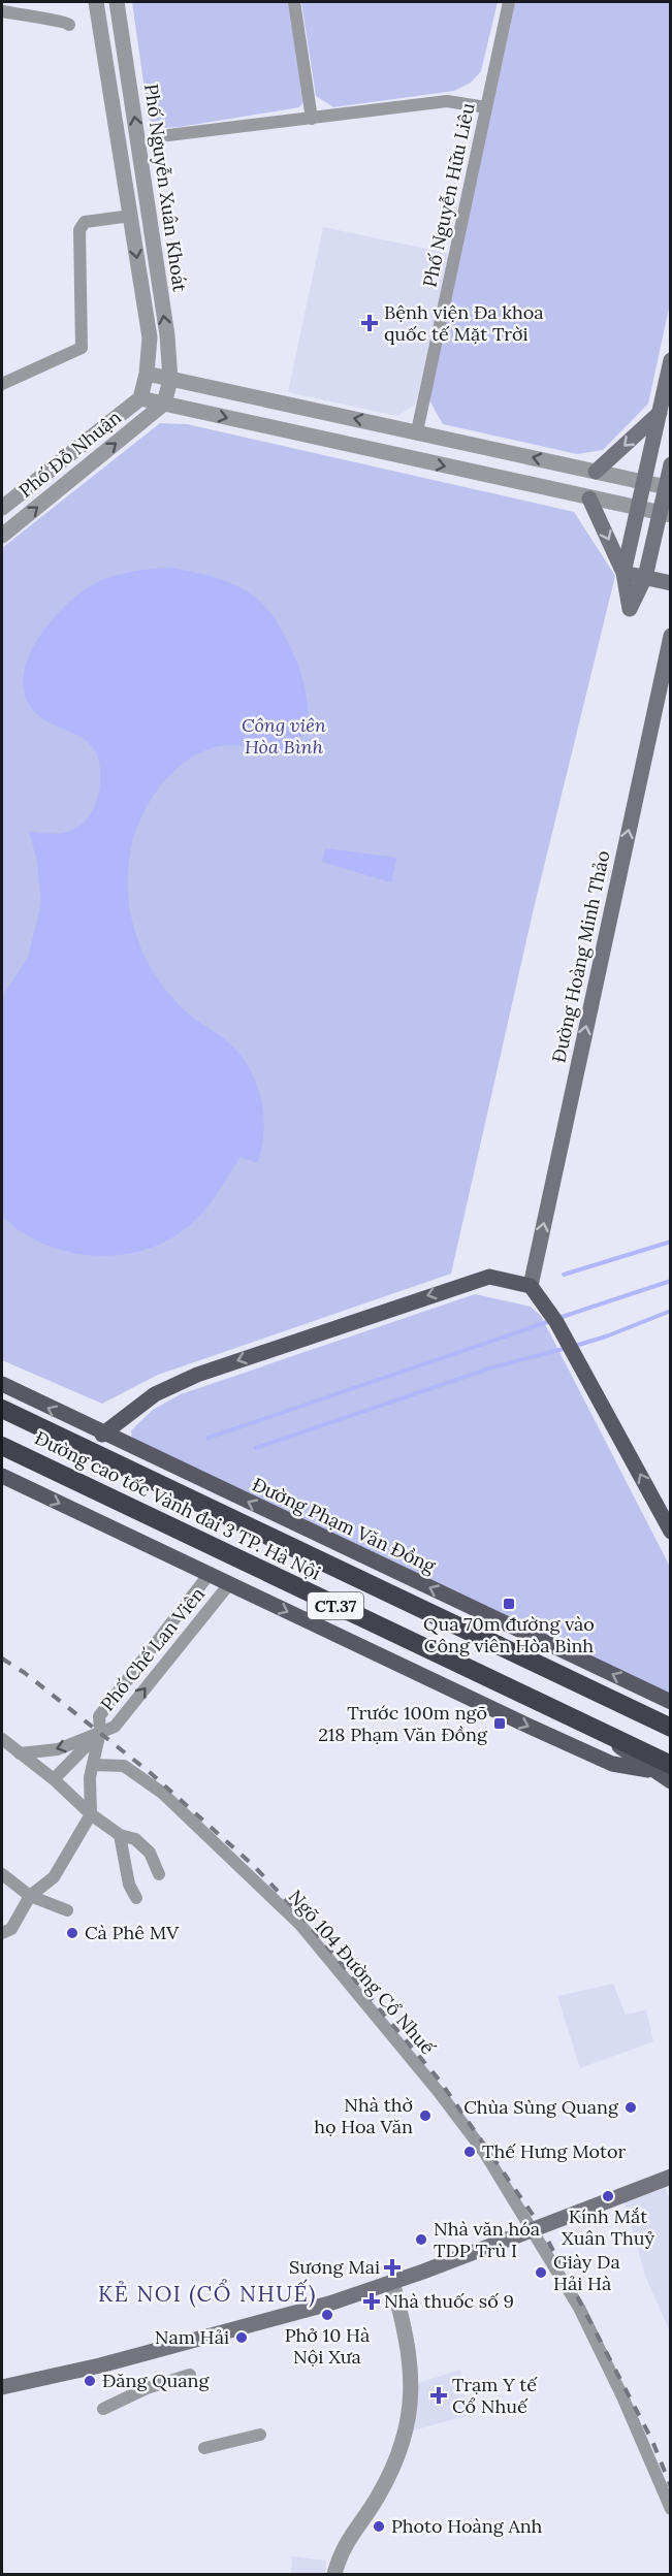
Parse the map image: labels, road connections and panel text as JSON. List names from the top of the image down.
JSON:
{
  "streets": {
    "highway": ["Đường cao tốc Vành đai 3 TP. Hà Nội", "CT.37"],
    "main road": ["Đường Hoàng Minh Thảo", "Đường Phạm Văn Đồng"],
    "street": [
      "Phố Nguyễn Xuân Khoát",
      "Phố Nguyễn Hữu Liêu",
      "Phố Đỗ Nhuận",
      "Phố Chế Lan Viên",
      "Ngõ 104 Đường Cổ Nhuế"
    ]
  },
  "crossings": [
    ["Phố Nguyễn Xuân Khoát", "Phố Đỗ Nhuận"]
  ],
  "one_way": ["Đường Hoàng Minh Thảo"],
  "districts": ["KẺ NOI (CỔ NHUẾ)"],
  "parks": ["Công viên Hòa Bình"],
  "places": {
    "health": [
      "Bệnh viện Đa khoa quốc tế Mặt Trời",
      "Sương Mai",
      "Nhà thuốc số 9",
      "Trạm Y tế Cổ Nhuế"
    ],
    "transit": ["Qua 70m đường vào Công viên Hòa Bình", "Trước 100m ngõ 218 Phạm Văn Đồng"],
    "other": [
      "Cà Phê MV",
      "Chùa Sùng Quang",
      "Nhà thờ họ Hoa Văn",
      "Thế Hưng Motor",
      "Kính Mắt Xuân Thuỷ",
      "Nhà văn hóa TDP Trù I",
      "Giày Da Hải Hà",
      "Phở 10 Hà Nội Xưa",
      "Nam Hải",
      "Đăng Quang",
      "Photo Hoàng Anh"
    ]
  }
}
